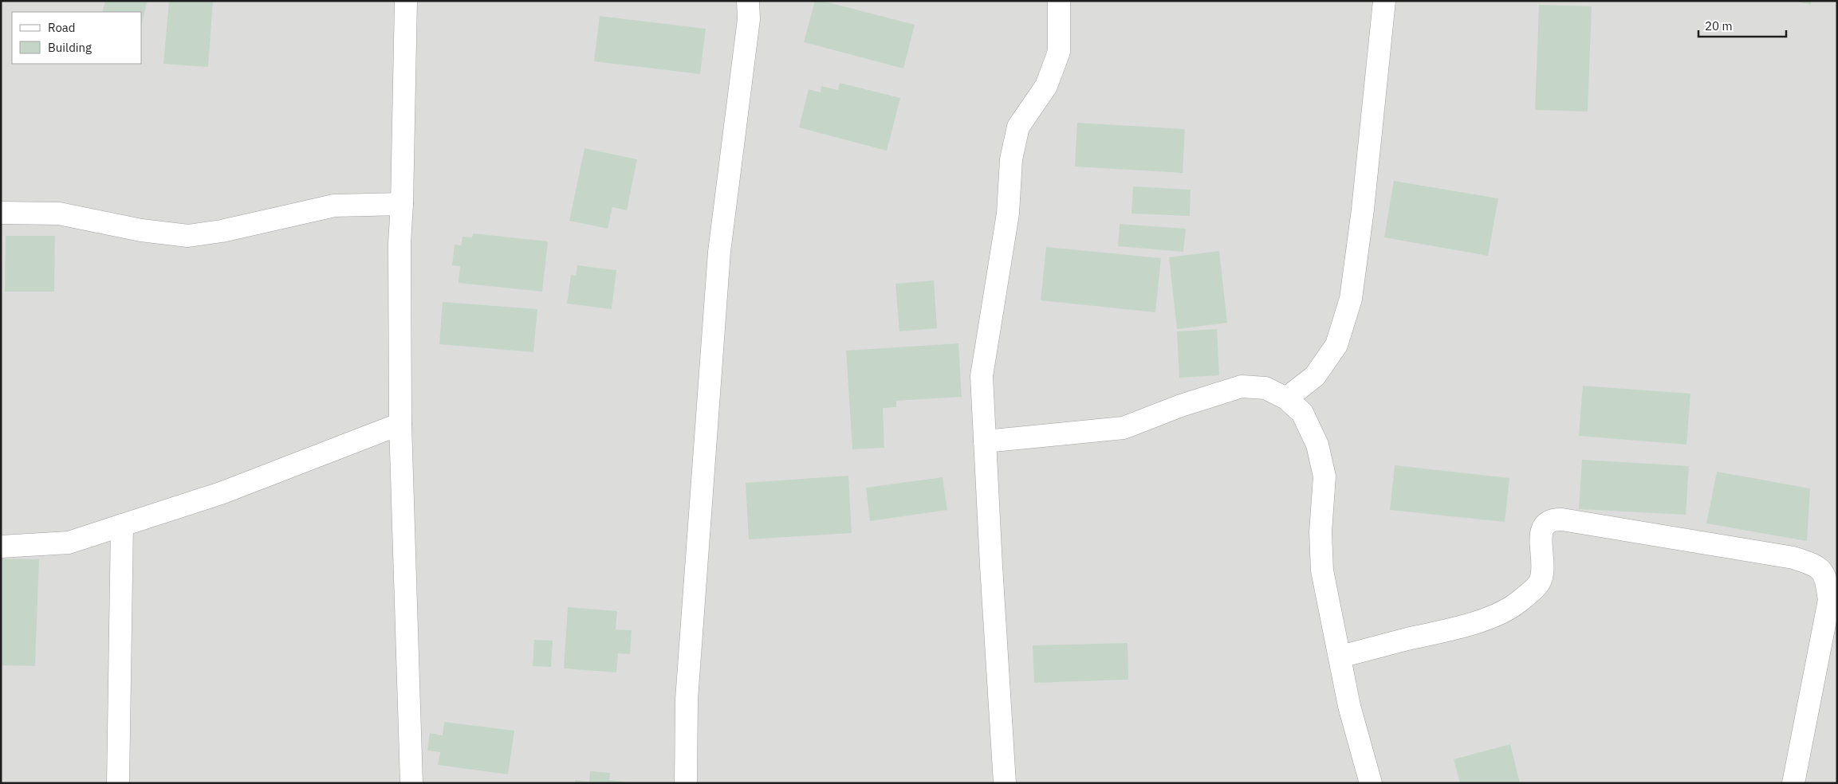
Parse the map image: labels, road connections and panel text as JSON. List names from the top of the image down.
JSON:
{
  "legend": ["Road", "Building"],
  "scale_bar": "20 m"
}
